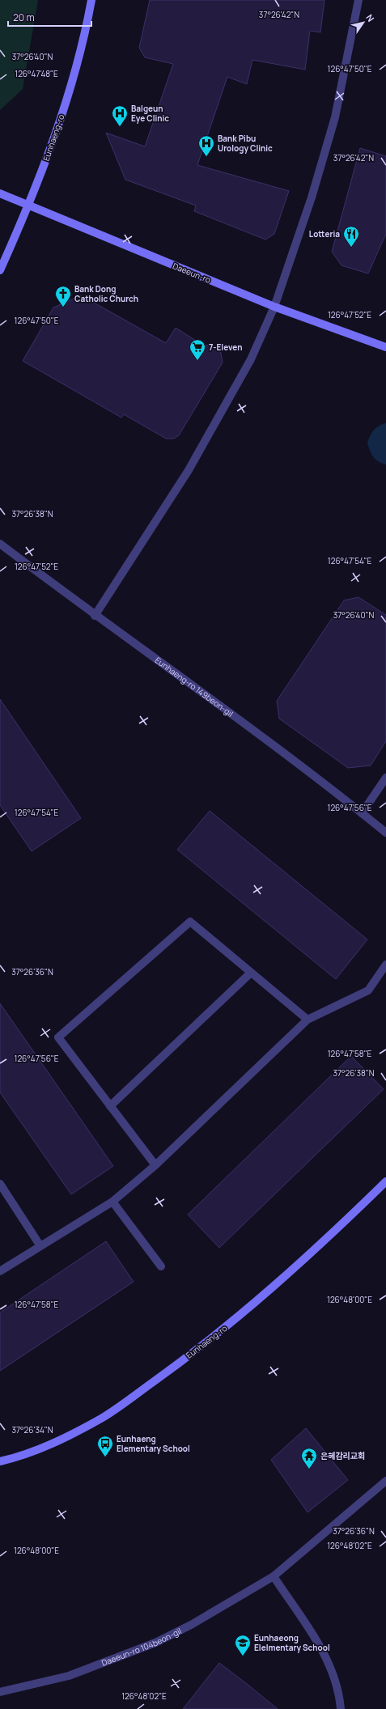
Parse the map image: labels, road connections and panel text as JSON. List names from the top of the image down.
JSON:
{
  "streets": {
    "street": [
      "Eunhaeng-ro",
      "Daeeun-ro",
      "Eunhaeng-ro 149beon-gil",
      "Daeeun-ro 104beon-gil"
    ]
  },
  "crossings": [
    ["Eunhaeng-ro", "Daeeun-ro"]
  ],
  "places": {
    "hospital": ["Balgeun Eye Clinic", "Bank Pibu Urology Clinic"],
    "restaurant": ["Lotteria"],
    "church": ["Bank Dong Catholic Church"],
    "supermarket": ["7-Eleven"],
    "bus stop": ["Eunhaeng Elementary School"],
    "temple": ["은혜감리교회"],
    "school or university": ["Eunhaeong Elelmentary School"]
  },
  "scale_bar": "20 m",
  "north": "top right",
  "coordinates": [
    "37°26'42\"N",
    "37°26'40\"N",
    "126°47'50\"E",
    "126°47'48\"E",
    "126°47'52\"E",
    "37°26'38\"N",
    "126°47'54\"E",
    "126°47'56\"E",
    "37°26'36\"N",
    "126°47'58\"E",
    "126°48'00\"E",
    "37°26'34\"N",
    "126°48'02\"E"
  ]
}
